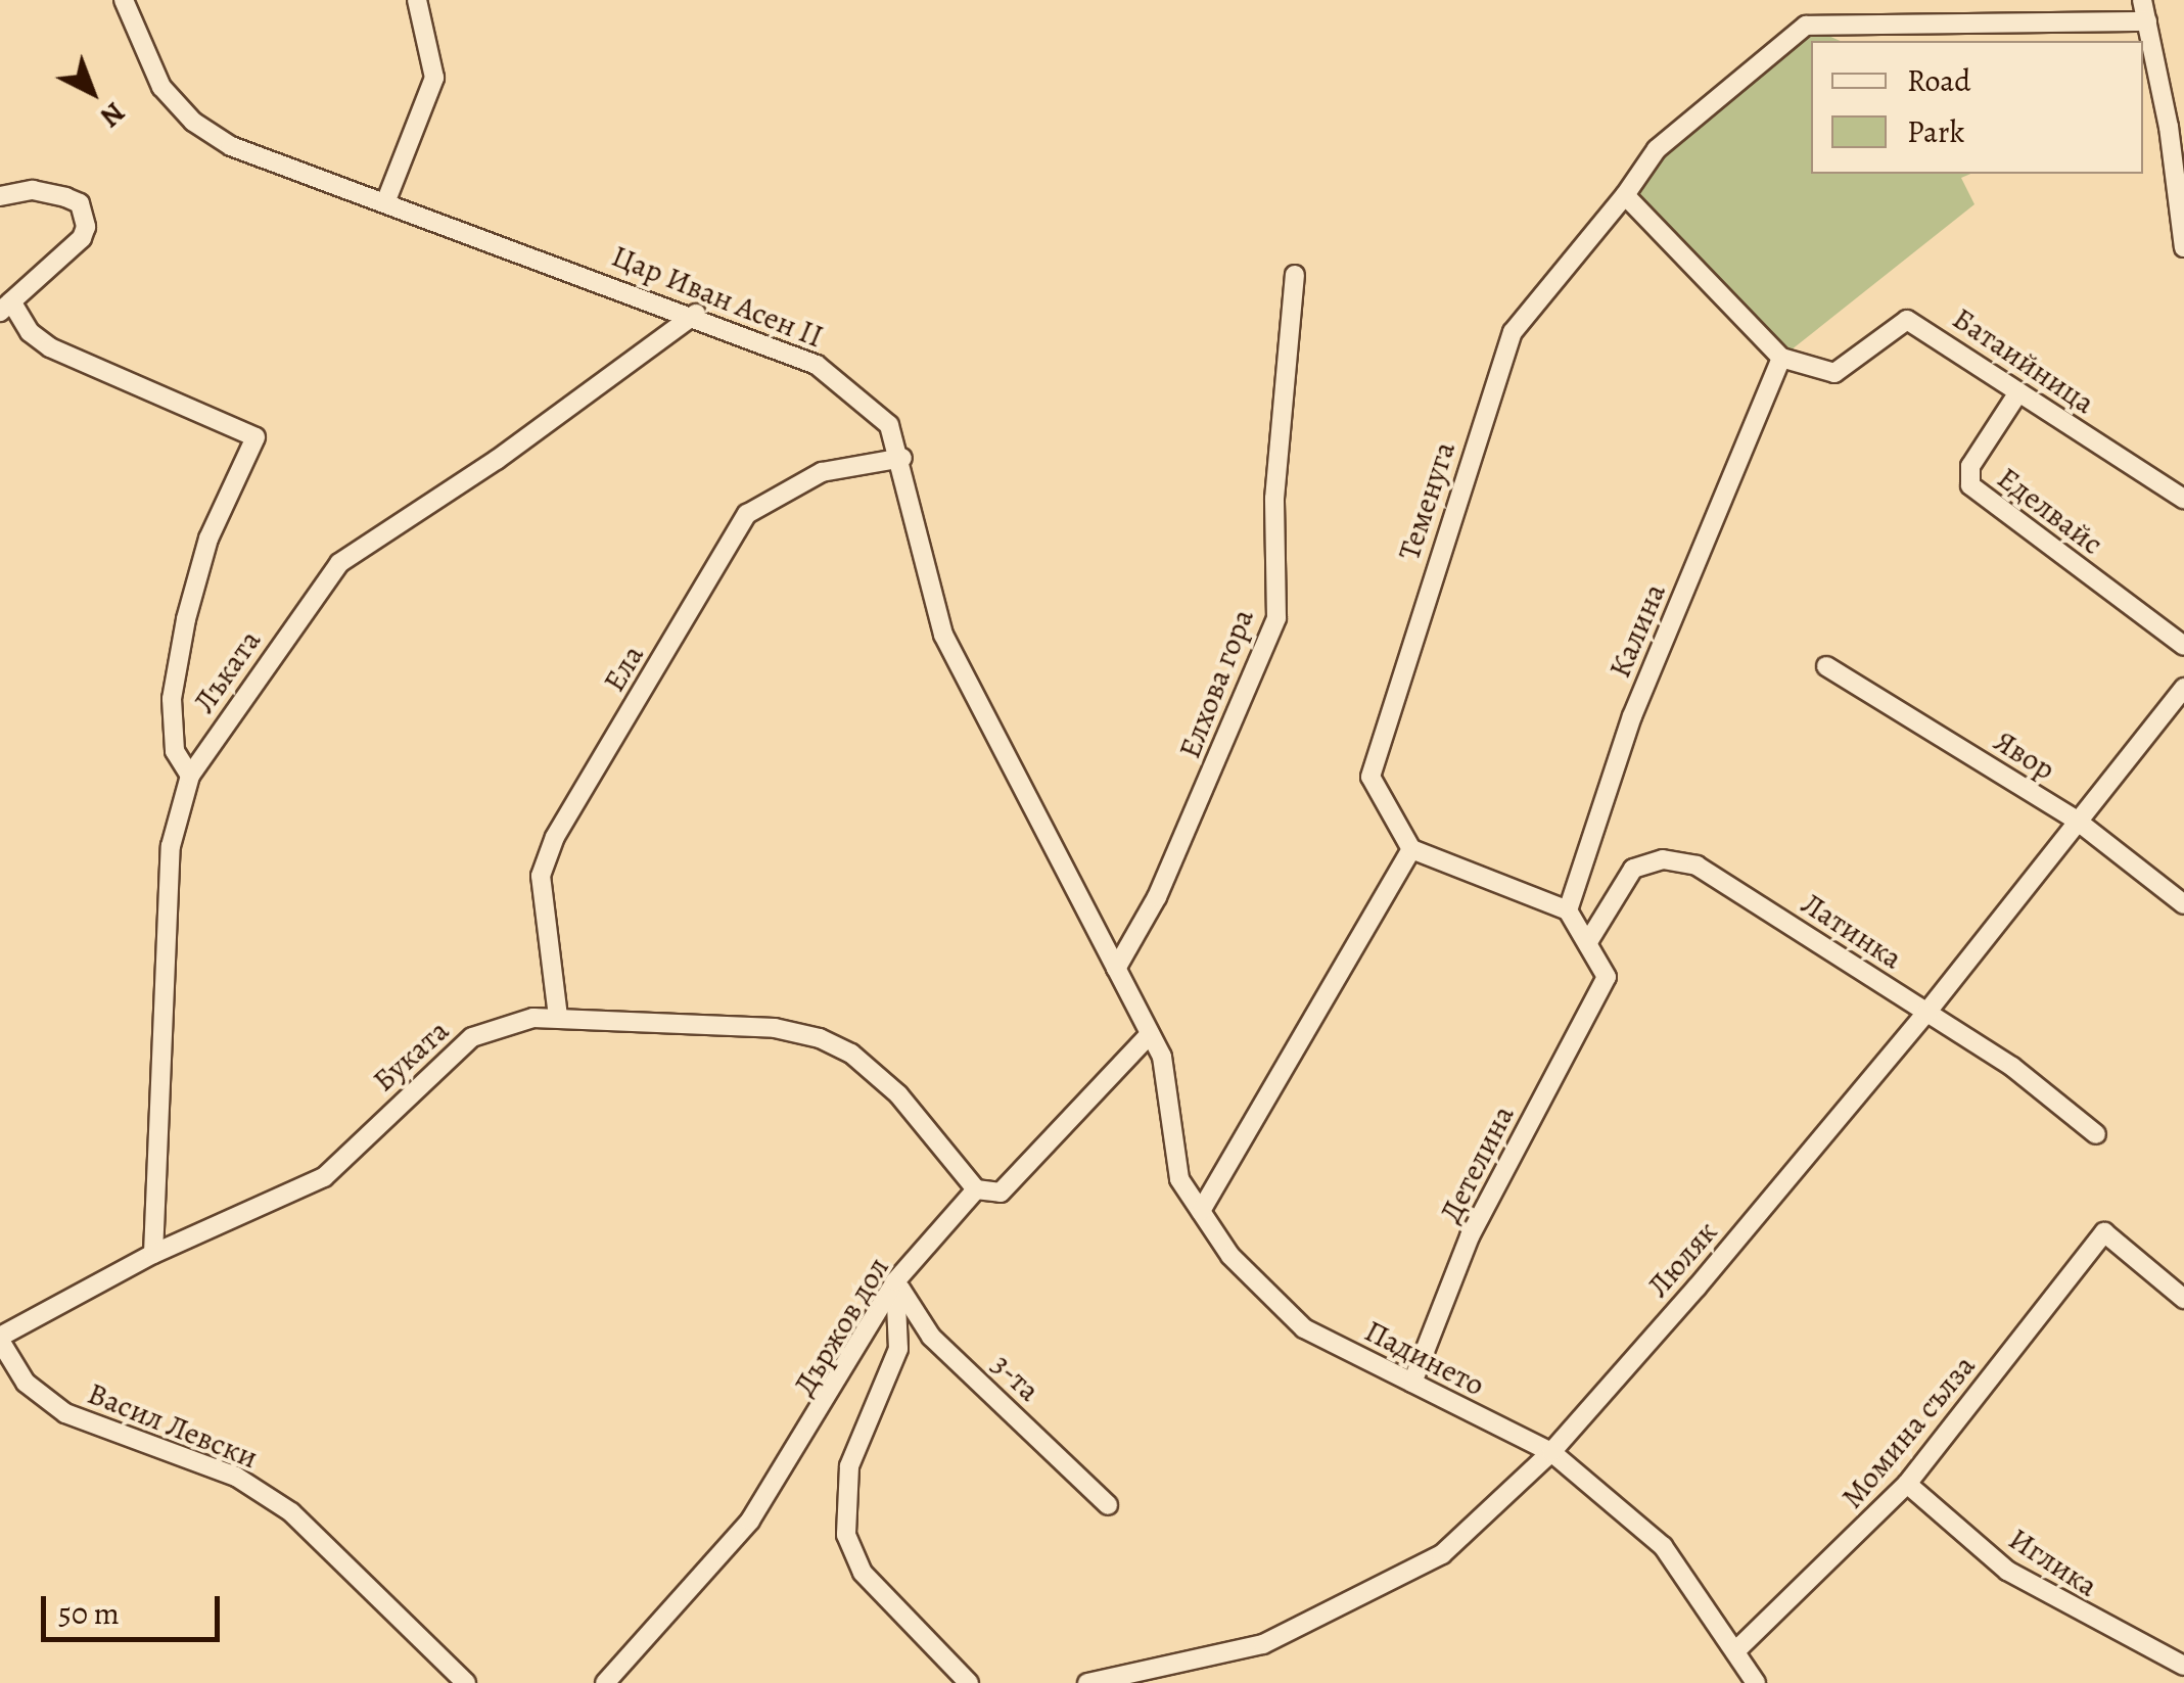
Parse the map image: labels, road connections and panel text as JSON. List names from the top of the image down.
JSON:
{
  "streets": {
    "street": [
      "Цар Иван Асен II",
      "Батаийница",
      "Теменуга",
      "Еделвайс",
      "Калина",
      "Ела",
      "Лъката",
      "Елхова гора",
      "Явор",
      "Латинка",
      "Буката",
      "Детелина",
      "Люляк",
      "Държов дол",
      "Падинето",
      "3-та",
      "Васил Левски",
      "Момина сълза",
      "Иглика"
    ]
  },
  "crossings": [
    ["Цар Иван Асен II", "Ела"],
    ["Цар Иван Асен II", "Лъката"],
    ["Цар Иван Асен II", "Елхова гора"],
    ["Цар Иван Асен II", "Държов дол"],
    ["Цар Иван Асен II", "Падинето"],
    ["Батаийница", "Еделвайс"],
    ["Батаийница", "Калина"],
    ["Ела", "Буката"],
    ["Лъката", "Буката"],
    ["Явор", "Люляк"],
    ["Латинка", "Детелина"],
    ["Латинка", "Люляк"],
    ["Буката", "Държов дол"],
    ["Буката", "Васил Левски"],
    ["Детелина", "Падинето"],
    ["Люляк", "Падинето"],
    ["Държов дол", "Падинето"],
    ["Държов дол", "3-та"],
    ["Падинето", "Момина сълза"],
    ["Момина сълза", "Иглика"]
  ],
  "legend": ["Road", "Park"],
  "scale_bar": "50 m",
  "north": "bottom right"
}
